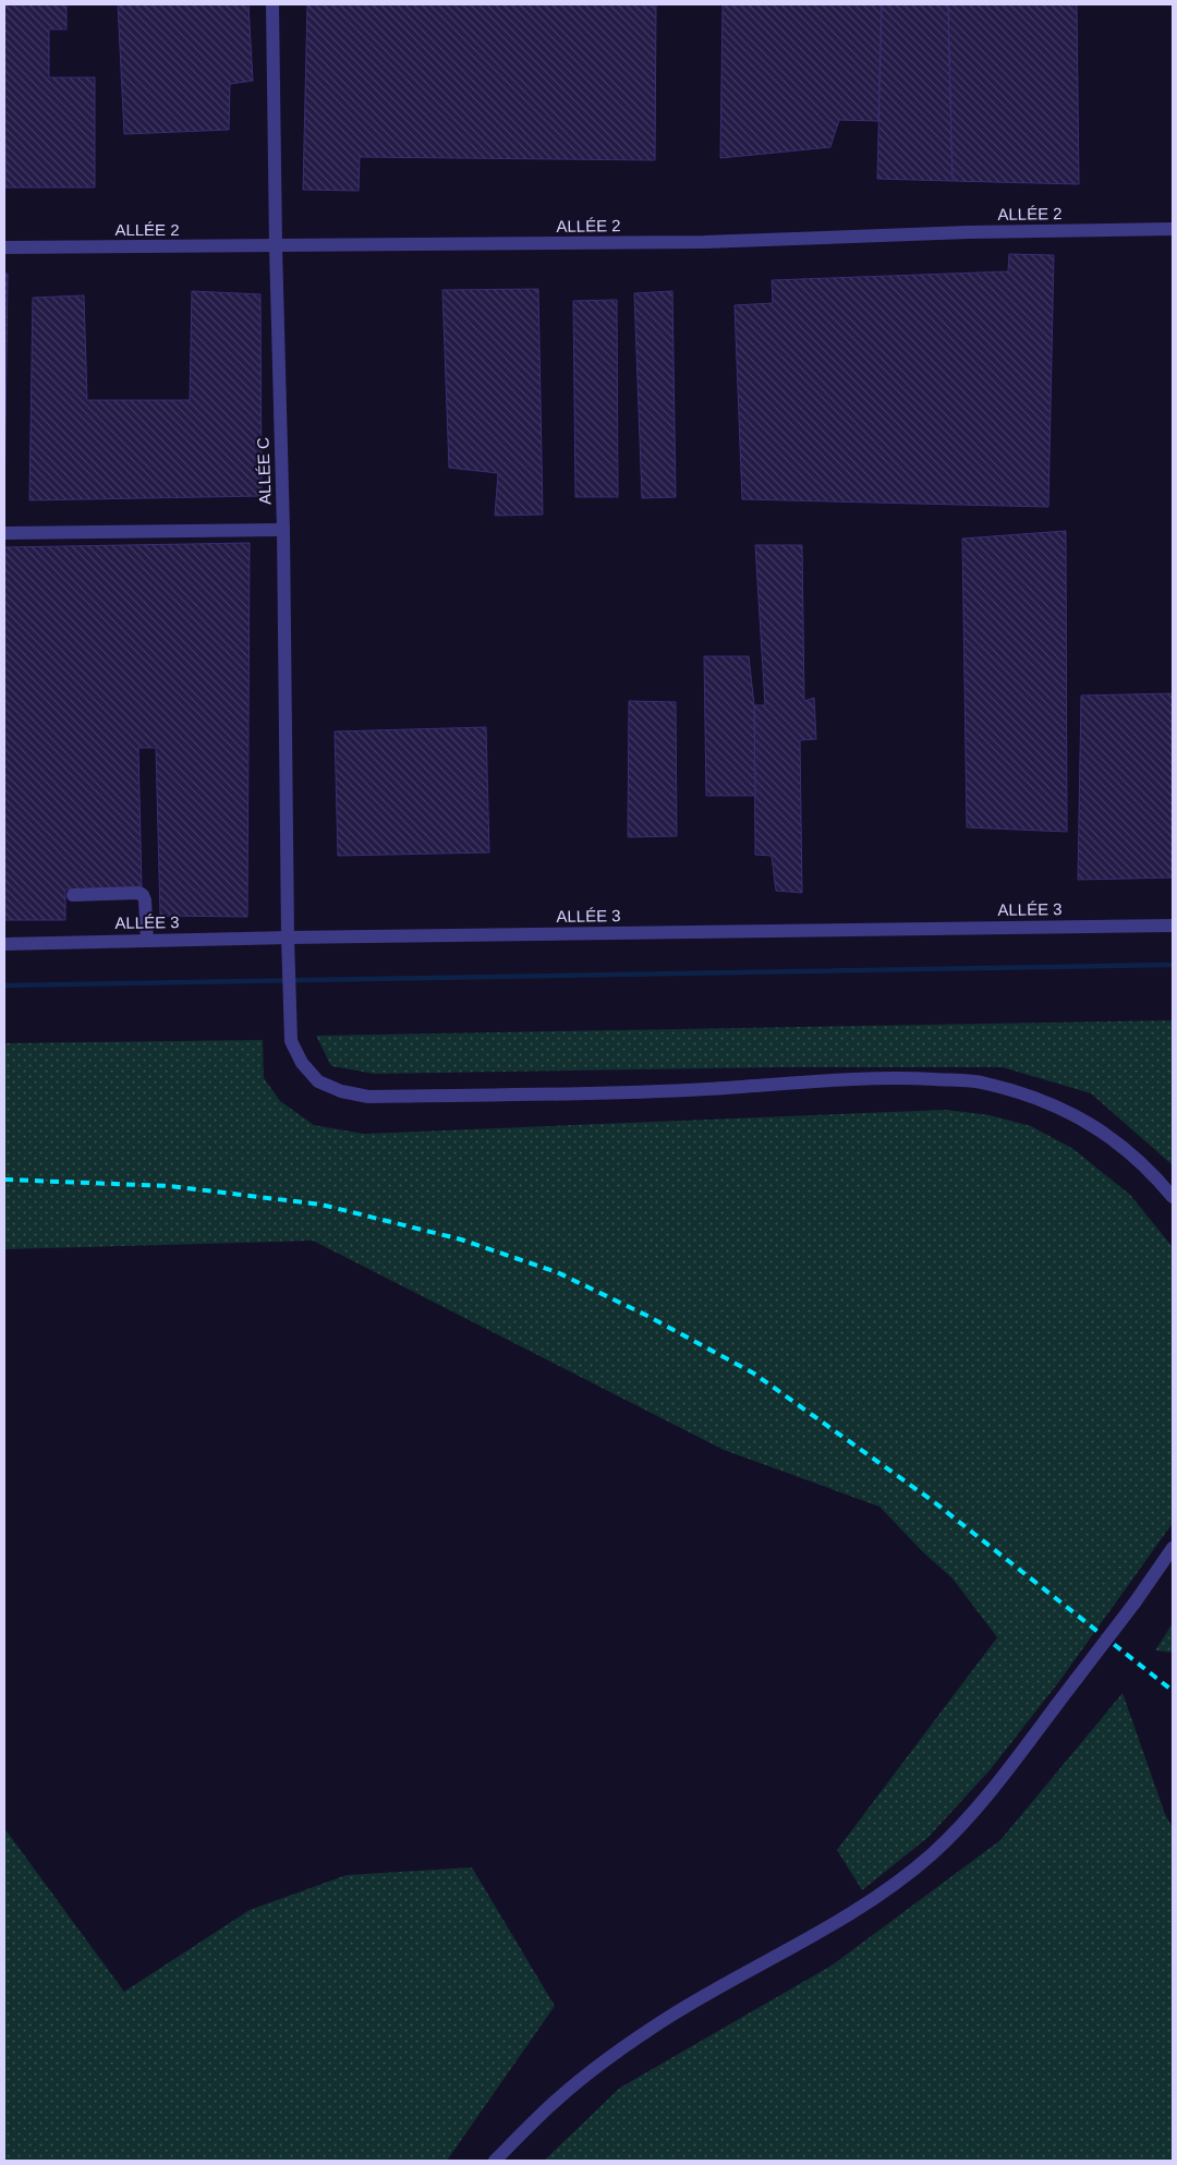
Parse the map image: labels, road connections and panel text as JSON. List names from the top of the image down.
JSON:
{
  "streets": {
    "street": ["ALLÉE 2", "ALLÉE C", "ALLÉE 3"]
  },
  "crossings": [
    ["ALLÉE 2", "ALLÉE C"],
    ["ALLÉE C", "ALLÉE 3"]
  ]
}
